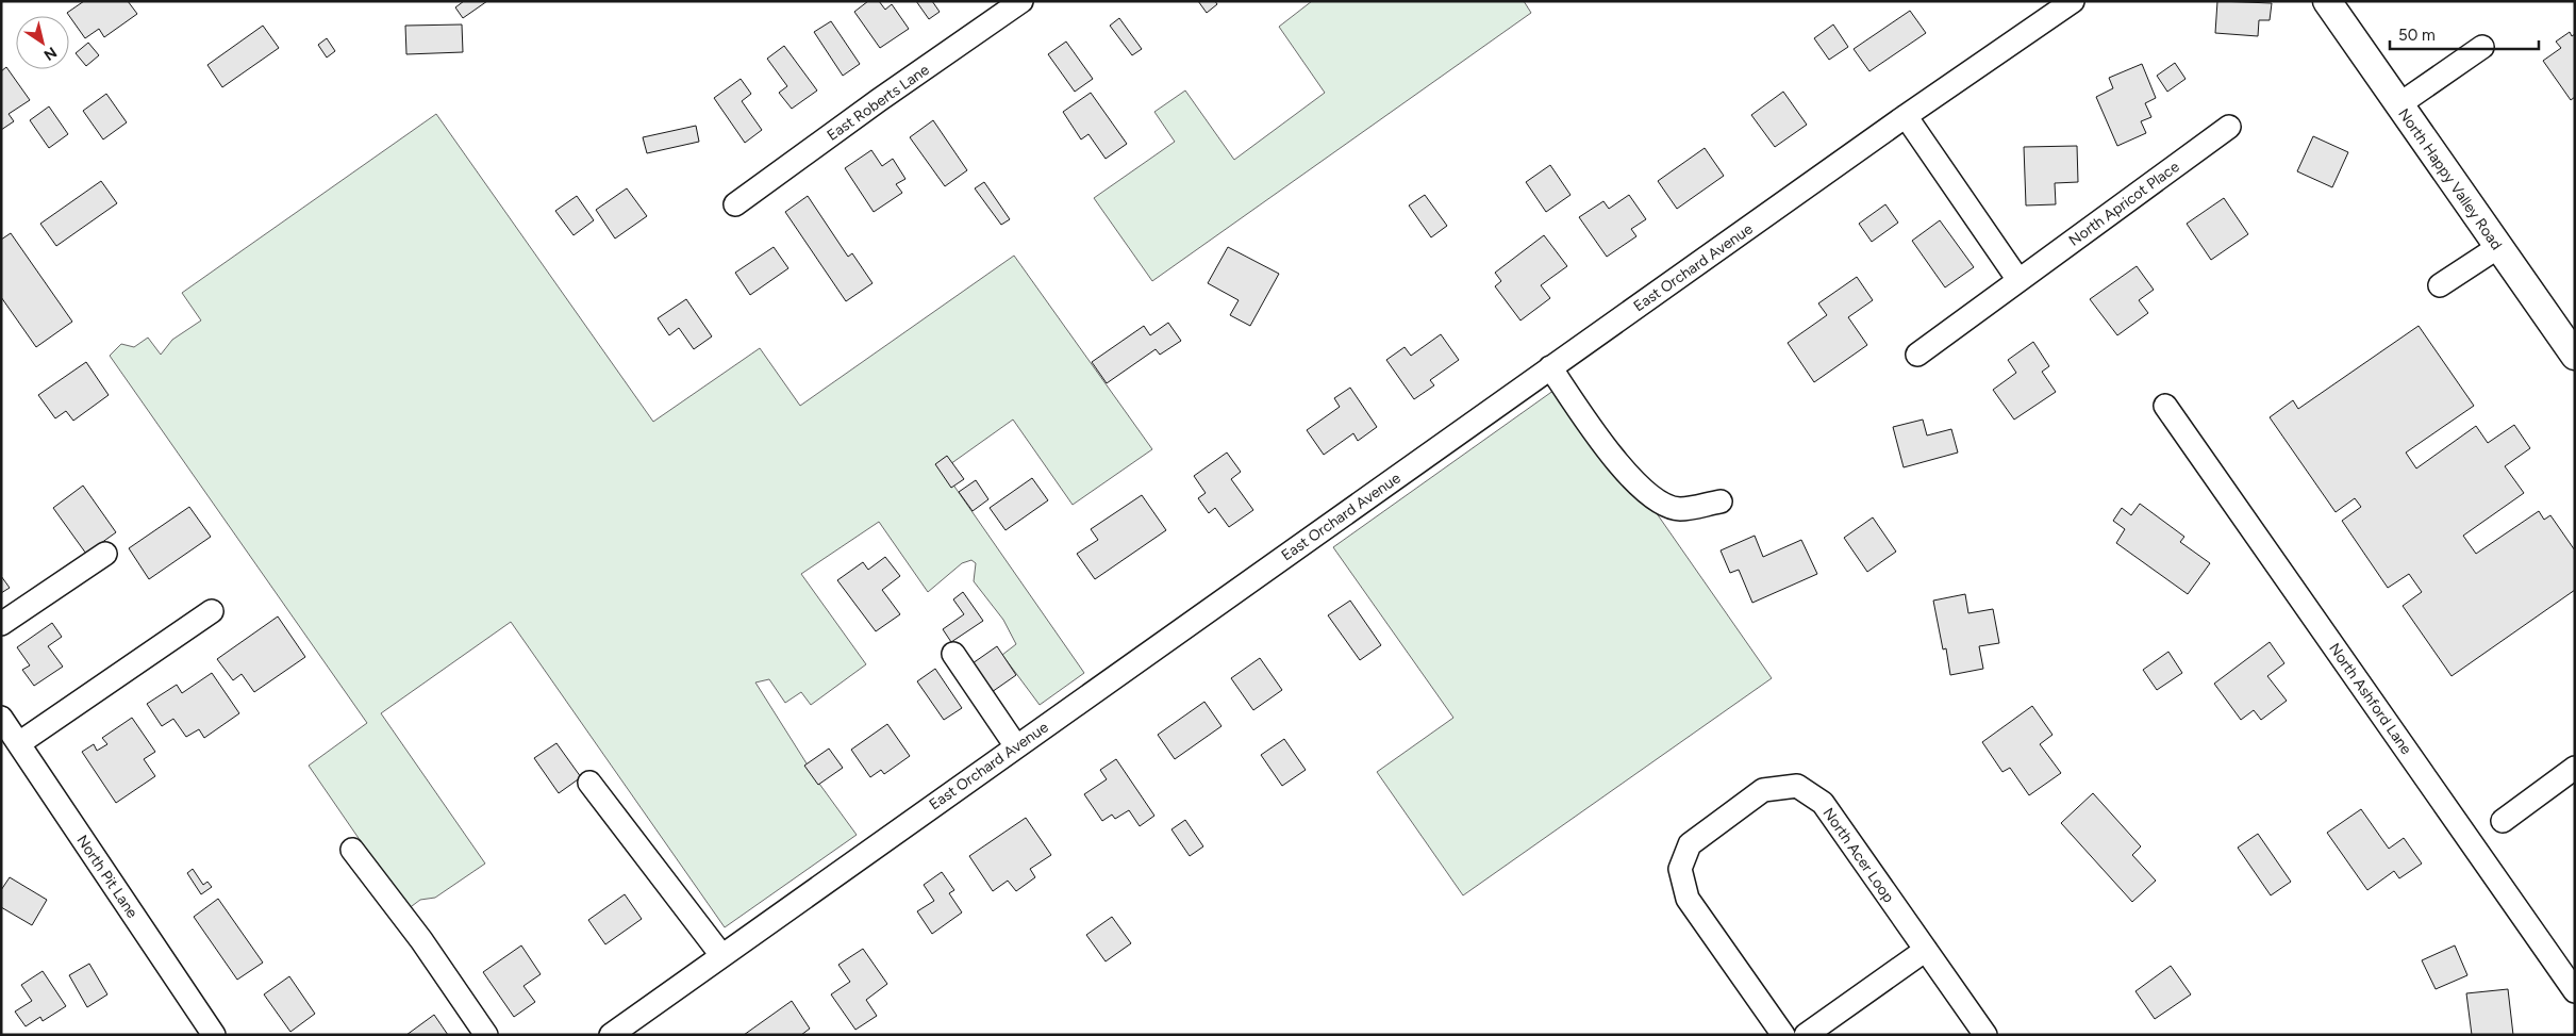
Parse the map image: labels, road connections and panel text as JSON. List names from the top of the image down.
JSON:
{
  "streets": {
    "main road": ["North Happy Valley Road"],
    "street": [
      "East Roberts Lane",
      "North Apricot Place",
      "East Orchard Avenue",
      "North Ashford Lane",
      "North Acer Loop",
      "North Pit Lane"
    ]
  },
  "scale_bar": "50 m",
  "north": "bottom right"
}
